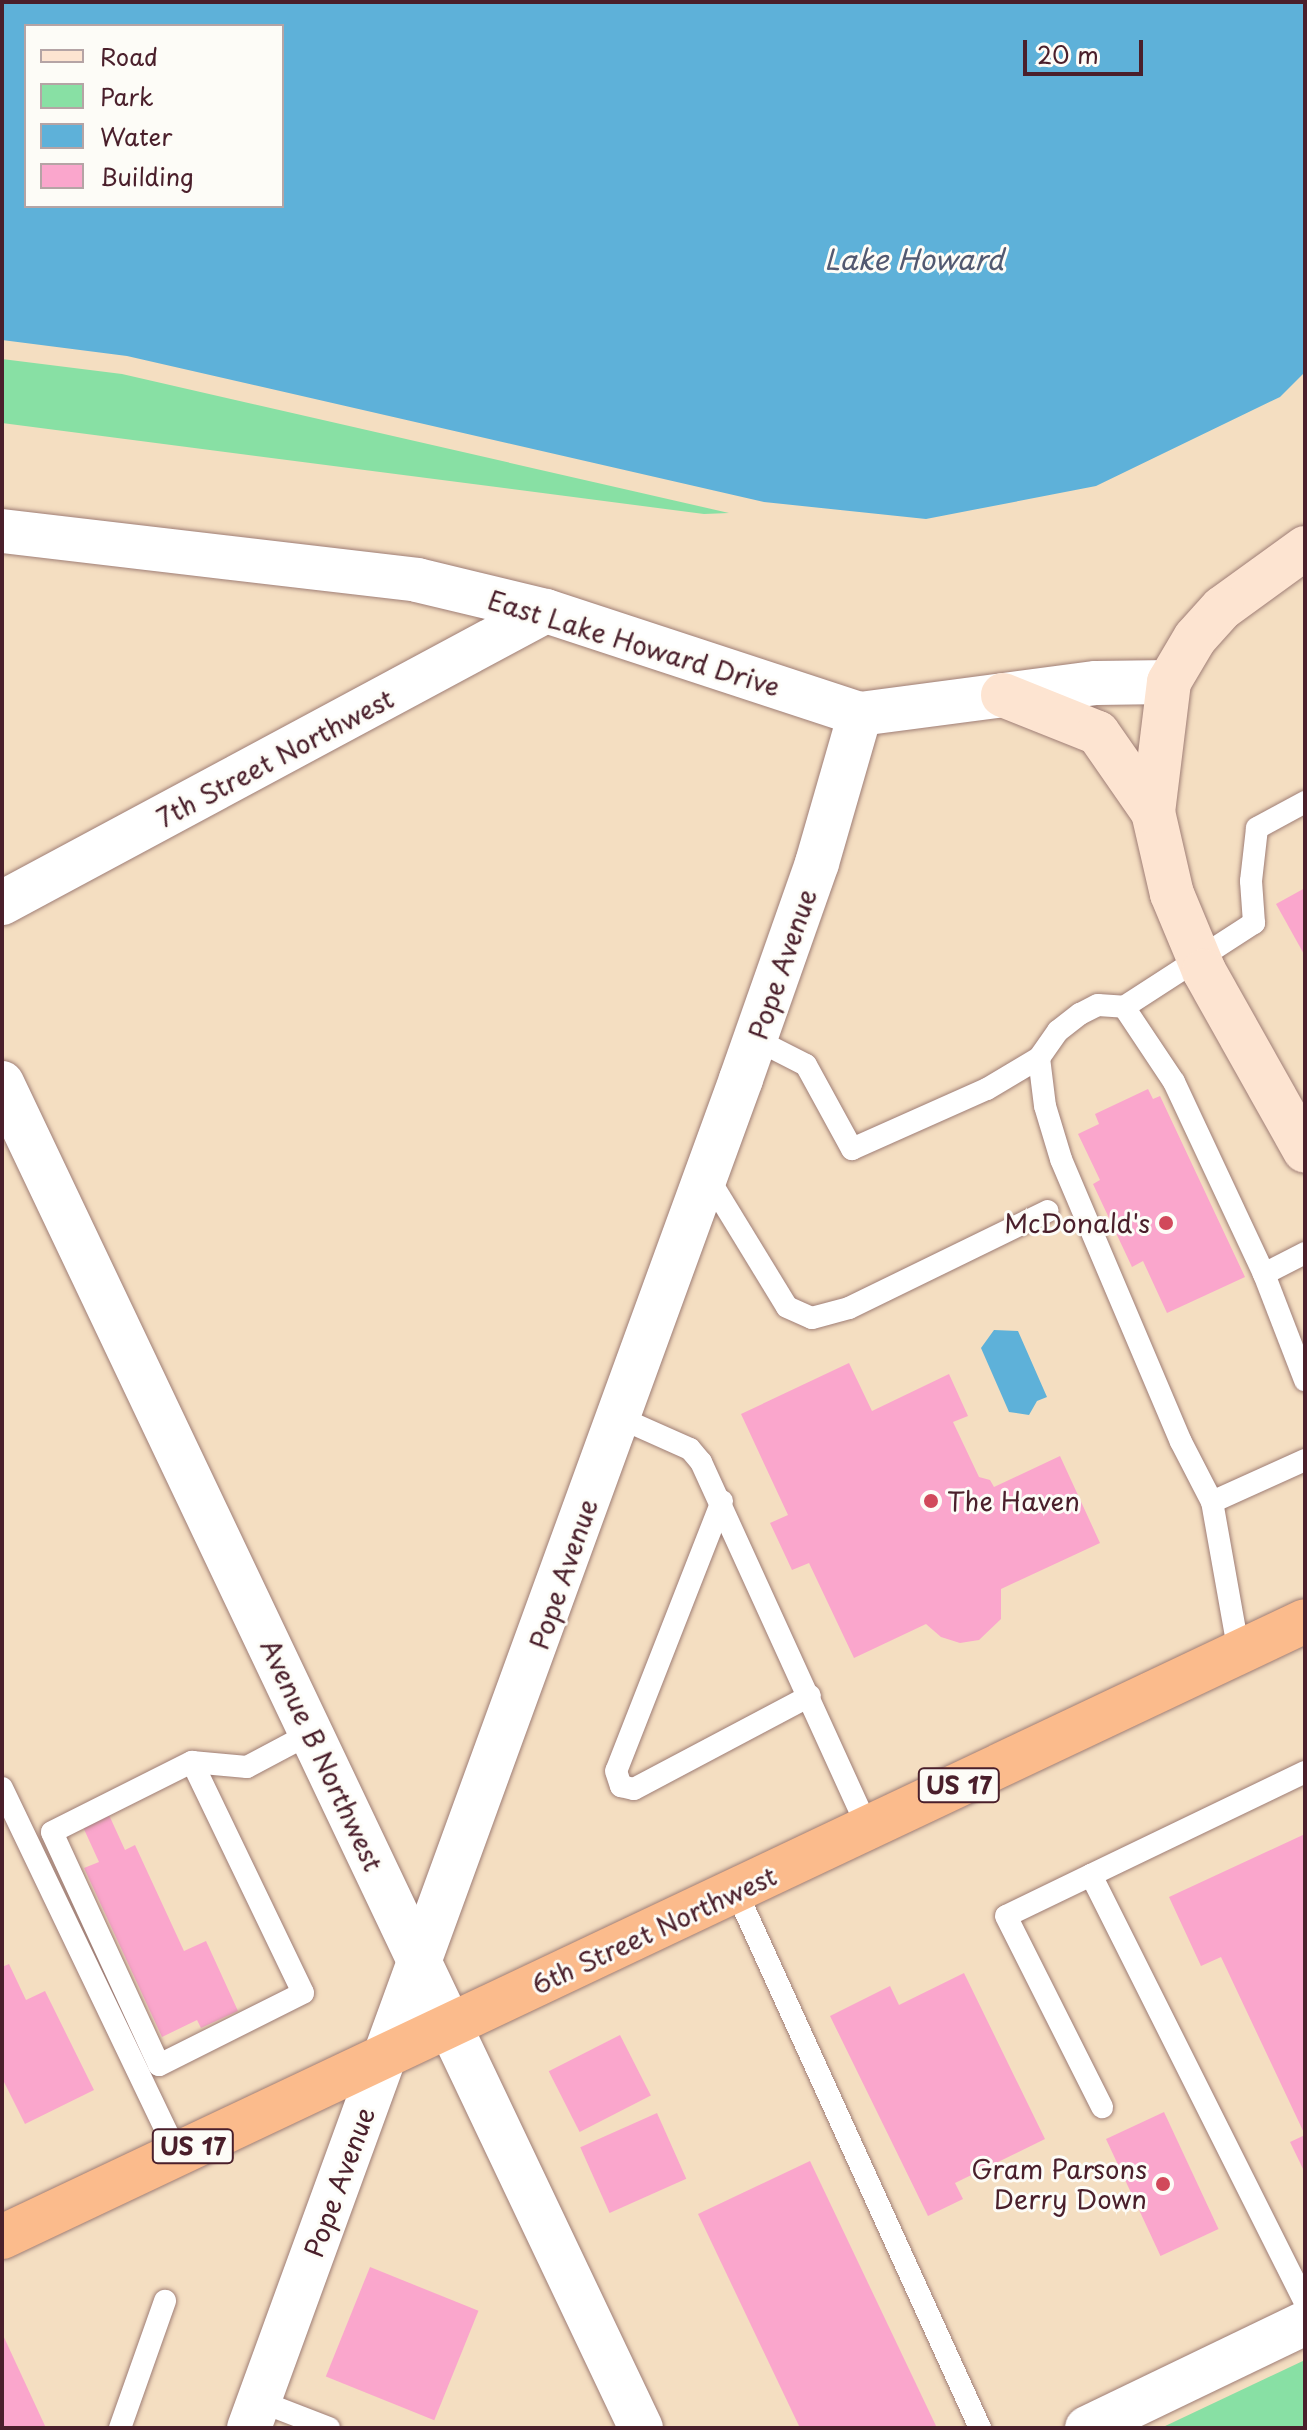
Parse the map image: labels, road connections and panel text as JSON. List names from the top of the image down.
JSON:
{
  "streets": {
    "highway": ["US 17", "6th Street Northwest"],
    "street": [
      "East Lake Howard Drive",
      "7th Street Northwest",
      "Pope Avenue",
      "Avenue B Northwest"
    ]
  },
  "crossings": [
    ["East Lake Howard Drive", "7th Street Northwest"],
    ["East Lake Howard Drive", "Pope Avenue"],
    ["Pope Avenue", "Avenue B Northwest"],
    ["Pope Avenue", "6th Street Northwest"],
    ["Avenue B Northwest", "6th Street Northwest"]
  ],
  "water": ["Lake Howard"],
  "places": ["McDonald's", "The Haven", "Gram Parsons Derry Down"],
  "legend": [
    "Road",
    "Park",
    "Water",
    "Building"
  ],
  "scale_bar": "20 m"
}
